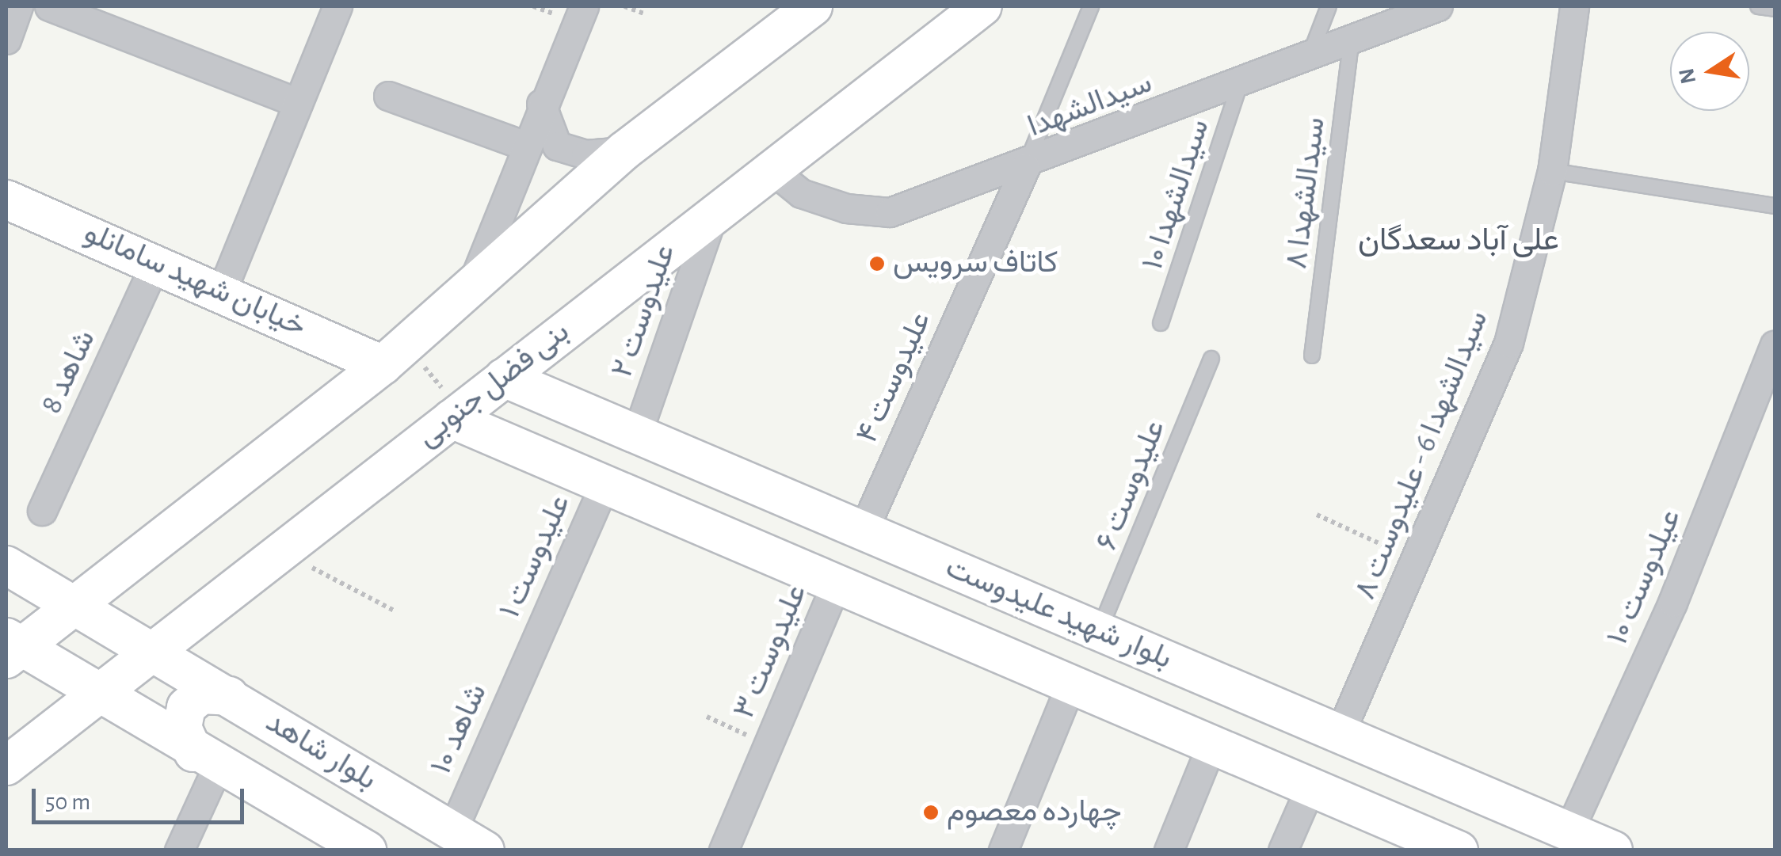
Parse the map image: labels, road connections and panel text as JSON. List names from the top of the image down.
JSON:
{
  "streets": {
    "main road": [
      "خیابان شهید سامانلو",
      "بنی فضل جنوبی",
      "بلوار شهید علیدوست",
      "بلوار شاهد"
    ],
    "street": [
      "سیدالشهدا",
      "علیدوست ۲",
      "شاهد 8",
      "علیدوست ۴",
      "سیدالشهدا 6 - علیدوست ۸",
      "علیدوست ۱",
      "عیلدوست ۱۰",
      "علیدوست ۳",
      "شاهد ۱۰"
    ],
    "lane": ["سیدالشهدا ۸", "سیدالشهدا ۱۰", "علیدوست ۶"]
  },
  "crossings": [
    ["سیدالشهدا", "سیدالشهدا ۸"],
    ["سیدالشهدا", "سیدالشهدا ۱۰"],
    ["سیدالشهدا", "علیدوست ۴"],
    ["سیدالشهدا", "بنی فضل جنوبی"],
    ["خیابان شهید سامانلو", "شاهد 8"],
    ["علیدوست ۲", "بنی فضل جنوبی"],
    ["علیدوست ۲", "بلوار شهید علیدوست"],
    ["علیدوست ۴", "بلوار شهید علیدوست"],
    ["بنی فضل جنوبی", "بلوار شهید علیدوست"],
    ["بنی فضل جنوبی", "بلوار شاهد"],
    ["سیدالشهدا 6 - علیدوست ۸", "بلوار شهید علیدوست"],
    ["علیدوست ۶", "بلوار شهید علیدوست"],
    ["علیدوست ۱", "بلوار شهید علیدوست"],
    ["علیدوست ۱", "شاهد ۱۰"],
    ["عیلدوست ۱۰", "بلوار شهید علیدوست"],
    ["بلوار شهید علیدوست", "علیدوست ۳"],
    ["شاهد ۱۰", "بلوار شاهد"]
  ],
  "districts": ["علی آباد سعدگان"],
  "places": ["کاتاف سرویس", "چهارده معصوم"],
  "scale_bar": "50 m",
  "north": "left"
}
